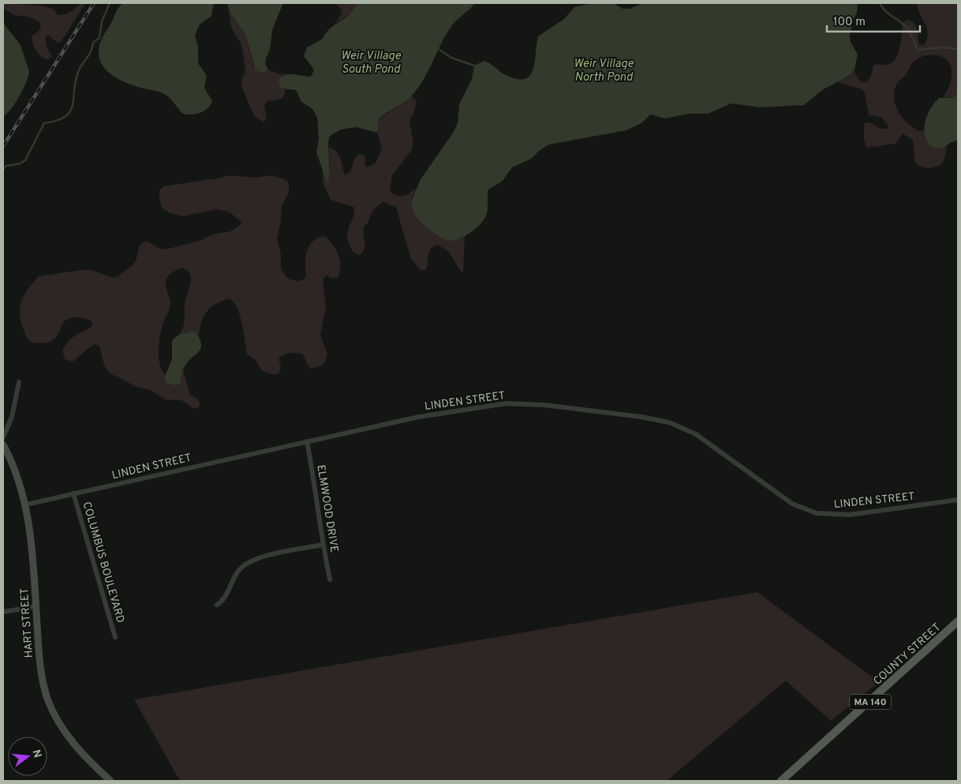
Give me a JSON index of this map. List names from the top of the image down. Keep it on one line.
{"streets":{"main road":["HART STREET","COUNTY STREET","MA 140"],"street":["LINDEN STREET","ELMWOOD DRIVE","COLUMBUS BOULEVARD"]},"crossings":[["LINDEN STREET","ELMWOOD DRIVE"],["LINDEN STREET","COLUMBUS BOULEVARD"],["LINDEN STREET","HART STREET"]],"water":["Weir Village South Pond","Weir Village North Pond"],"scale_bar":"100 m","north":"right"}
